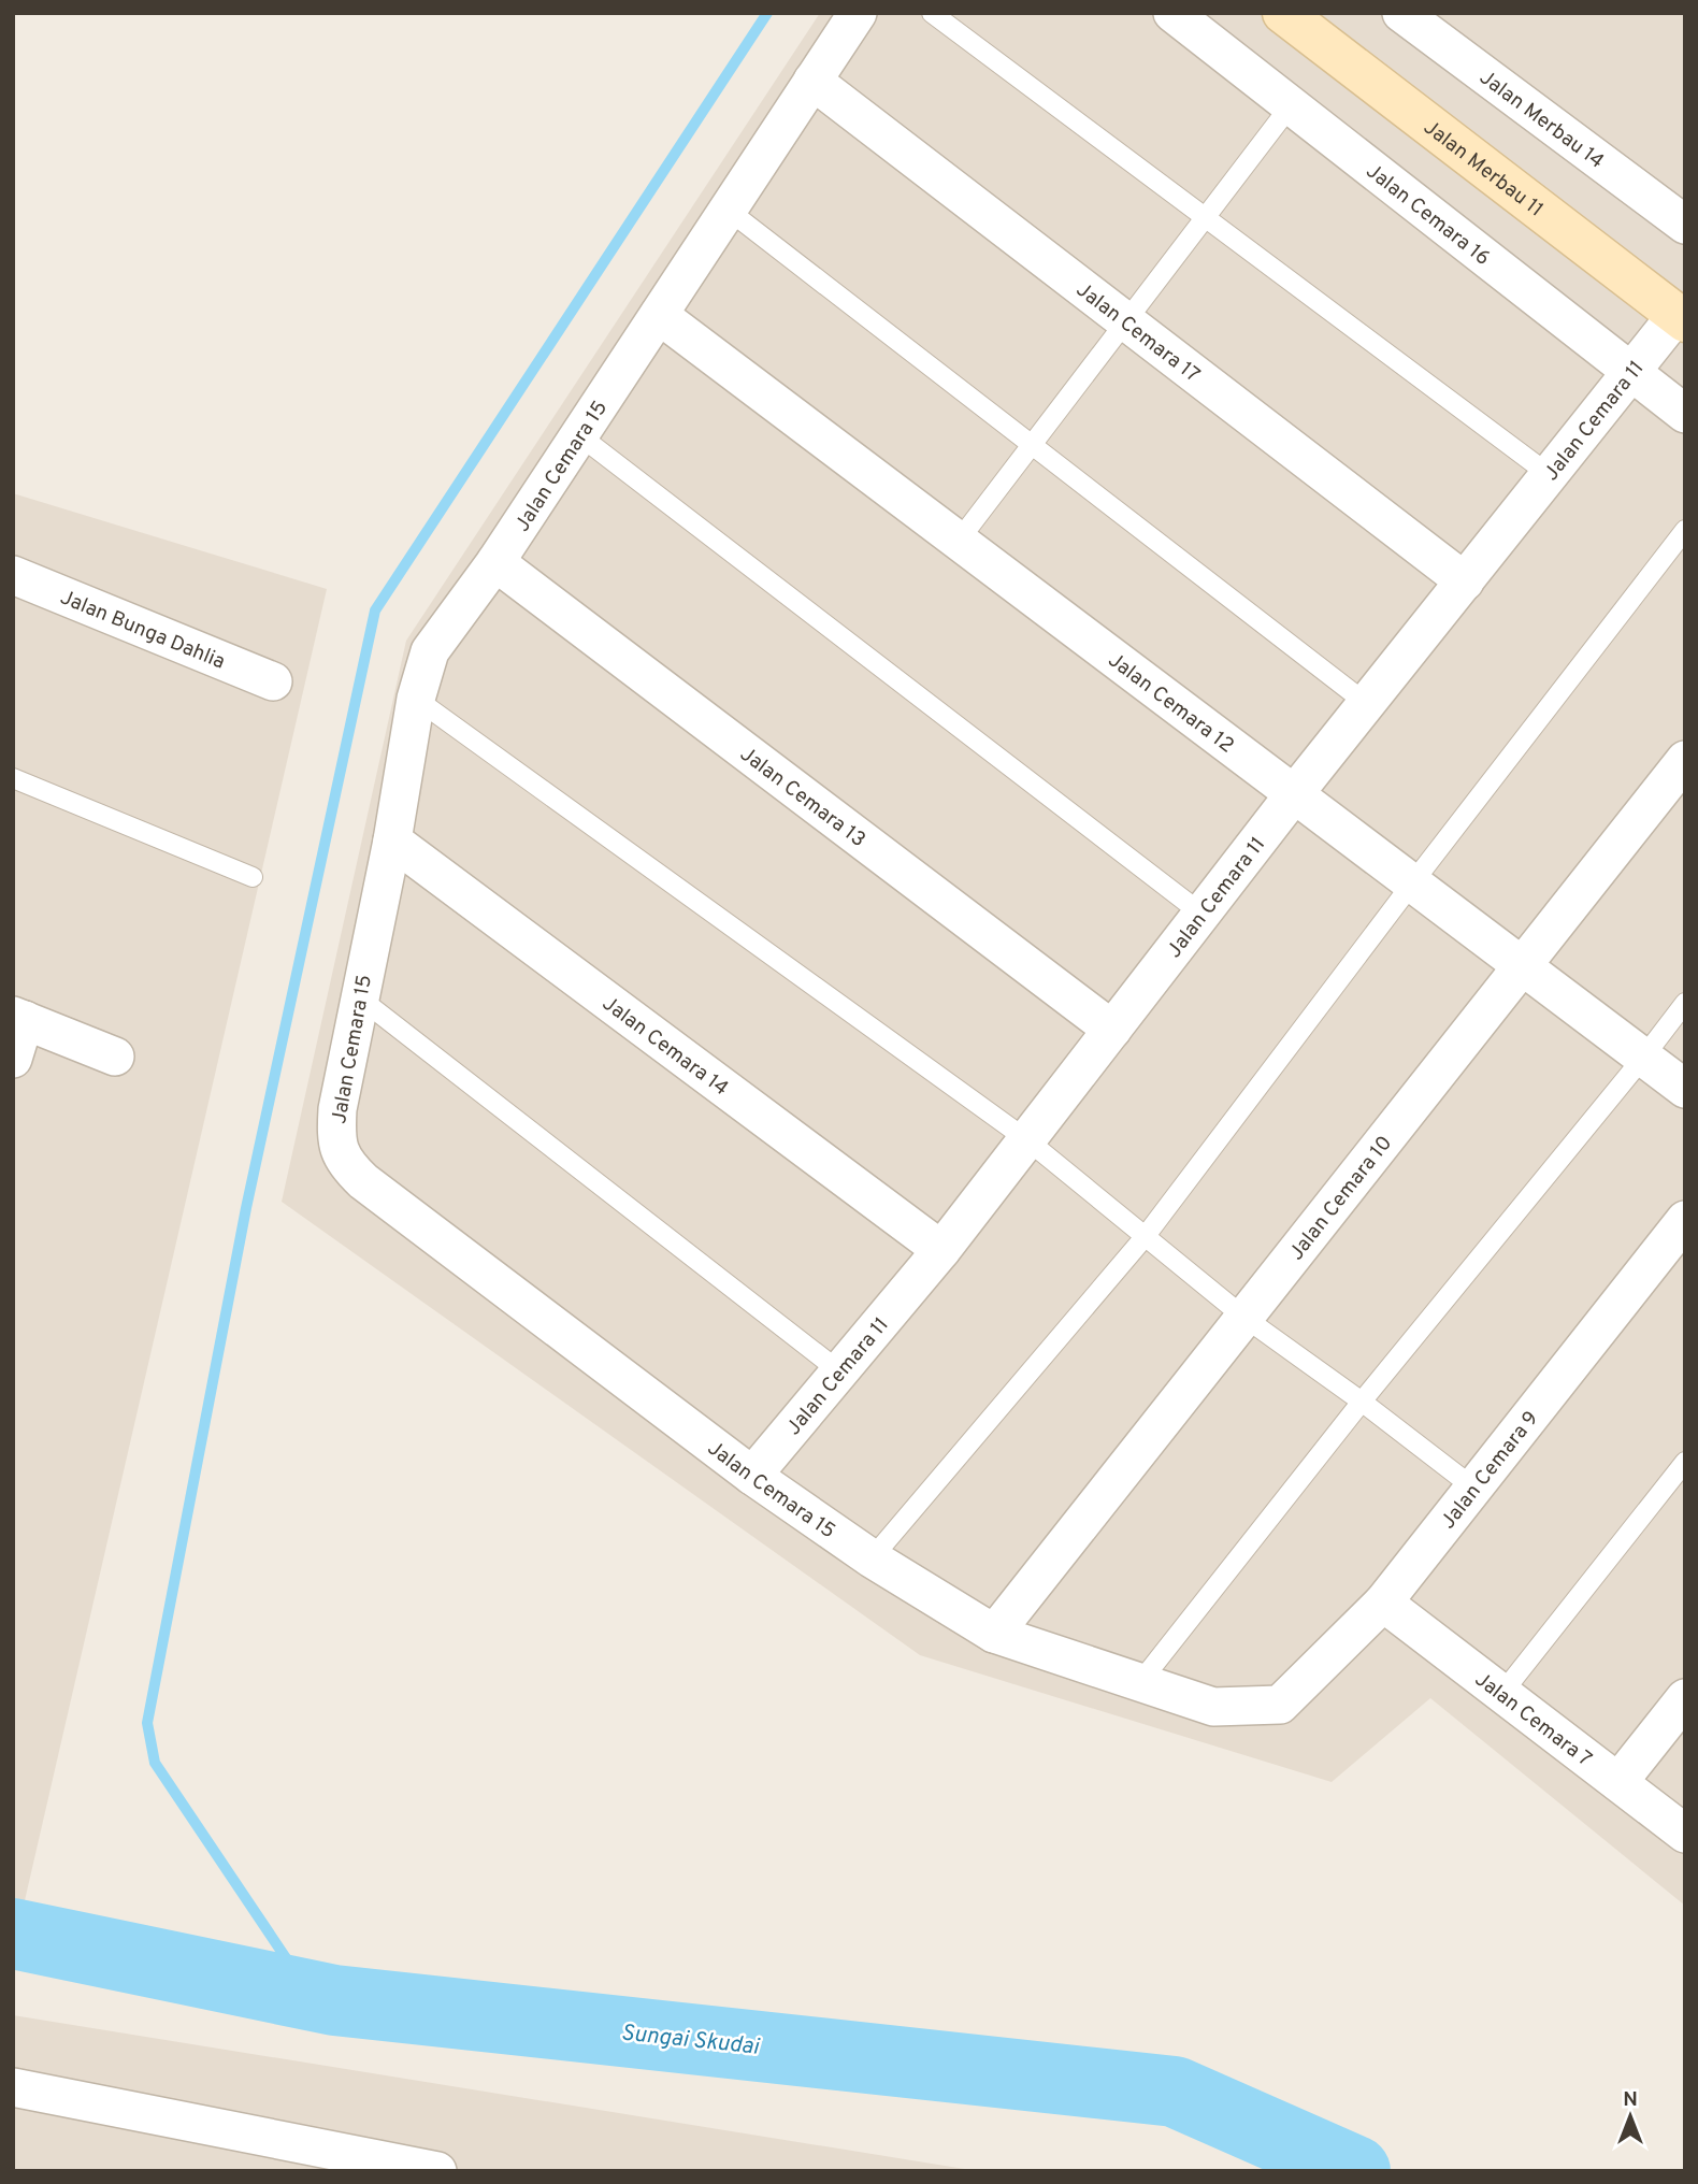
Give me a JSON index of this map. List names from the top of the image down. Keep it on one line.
{"streets":{"street":["Jalan Merbau 14","Jalan Merbau 11","Jalan Cemara 16","Jalan Cemara 17","Jalan Cemara 11","Jalan Cemara 15","Jalan Bunga Dahlia","Jalan Cemara 12","Jalan Cemara 13","Jalan Cemara 14","Jalan Cemara 10","Jalan Cemara 9","Jalan Cemara 7"]},"crossings":[["Jalan Merbau 11","Jalan Cemara 11"],["Jalan Cemara 16","Jalan Cemara 11"],["Jalan Cemara 17","Jalan Cemara 11"],["Jalan Cemara 17","Jalan Cemara 15"],["Jalan Cemara 11","Jalan Cemara 15"],["Jalan Cemara 11","Jalan Cemara 12"],["Jalan Cemara 11","Jalan Cemara 13"],["Jalan Cemara 11","Jalan Cemara 14"],["Jalan Cemara 15","Jalan Cemara 12"],["Jalan Cemara 15","Jalan Cemara 13"],["Jalan Cemara 15","Jalan Cemara 14"],["Jalan Cemara 15","Jalan Cemara 10"],["Jalan Cemara 15","Jalan Cemara 9"],["Jalan Cemara 12","Jalan Cemara 10"],["Jalan Cemara 9","Jalan Cemara 7"]],"water":["Sungai Skudai"],"north":"top"}
